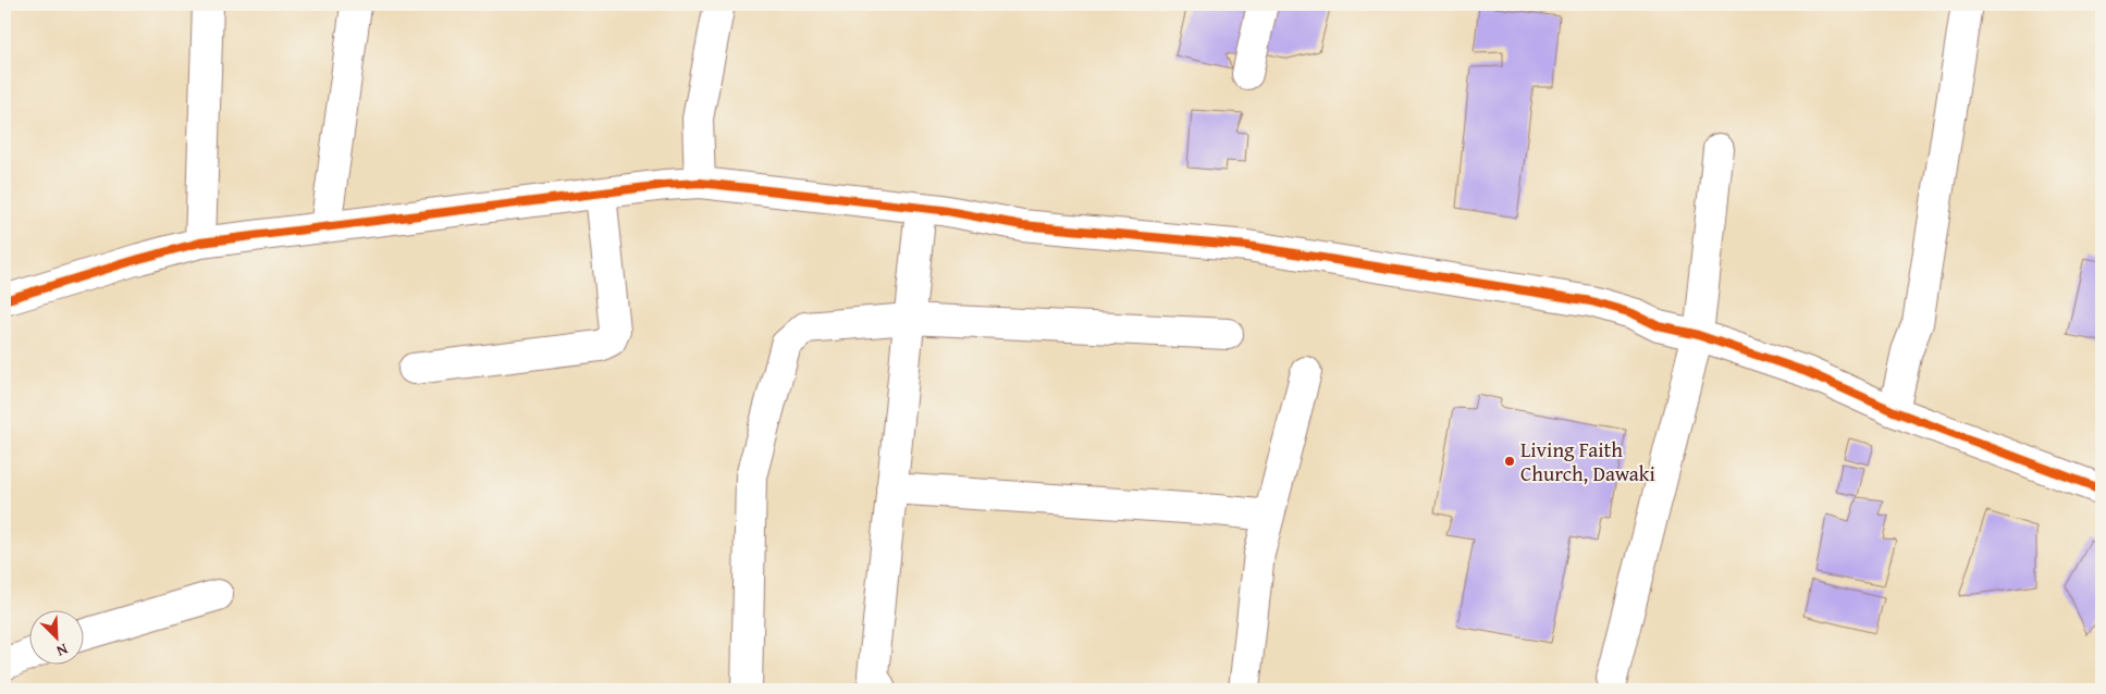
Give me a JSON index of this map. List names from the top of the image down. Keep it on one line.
{"places":["Living Faith Church, Dawaki"],"north":"bottom right"}
